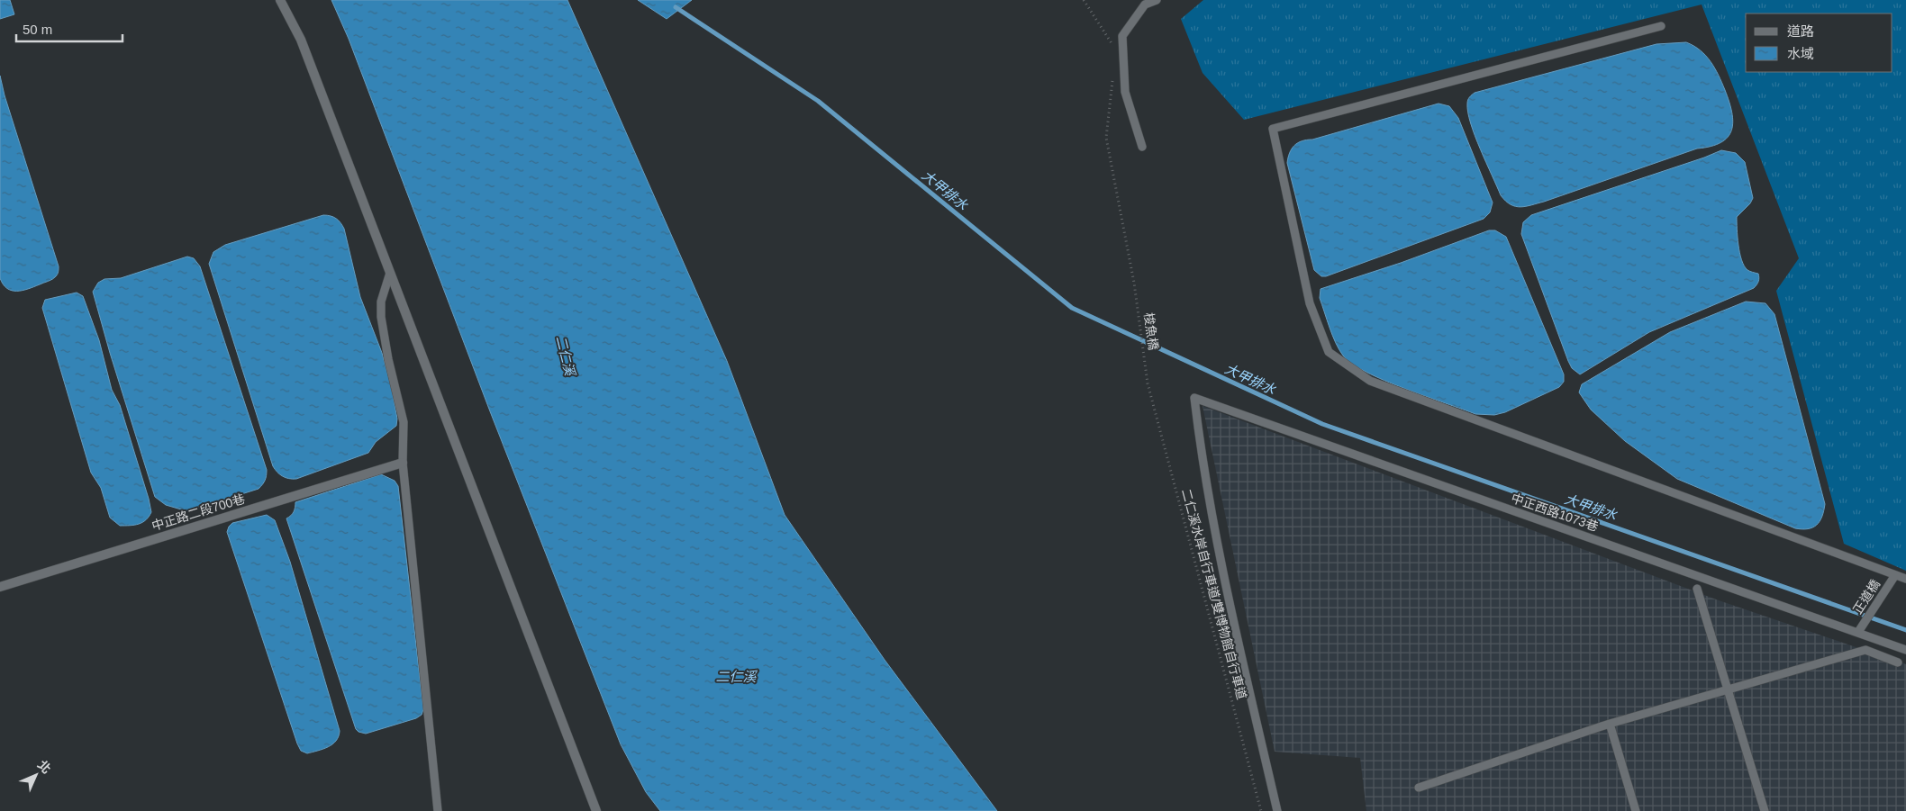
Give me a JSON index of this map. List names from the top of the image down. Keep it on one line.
{"streets":{"street":["中正路二段700巷"],"lane":["中正西路1073巷","正道橋"],"path":["梭魚橋","二仁溪水岸自行車道/雙博物館自行車道"]},"crossings":[["梭魚橋","二仁溪水岸自行車道/雙博物館自行車道"],["中正西路1073巷","正道橋"]],"water":["大甲排水","二仁溪"],"legend":["道路","水域"],"scale_bar":"50 m","north":"top right"}
